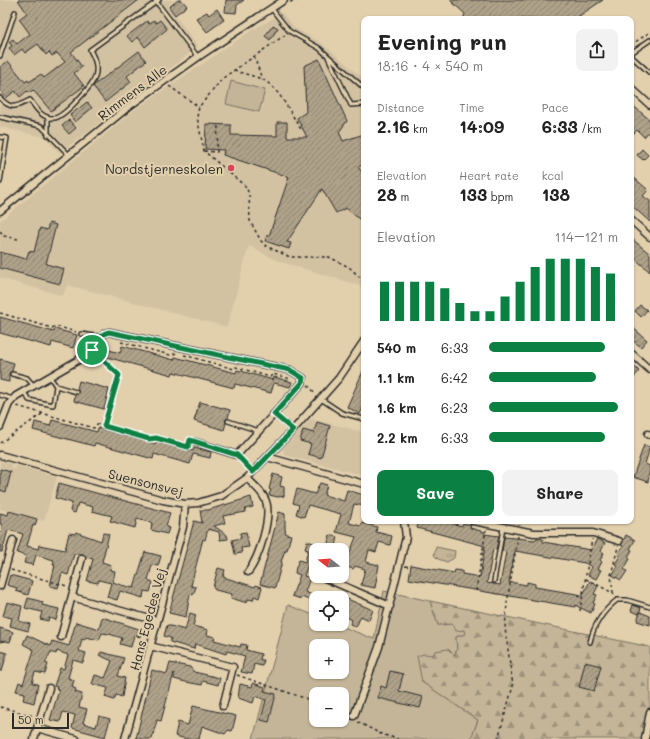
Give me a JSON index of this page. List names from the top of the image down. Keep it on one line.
{"streets":{"street":["Rimmens Alle","Suensonsvej","Hans Egedes Vej"]},"crossings":[["Suensonsvej","Hans Egedes Vej"]],"places":["Nordstjerneskolen"],"scale_bar":"50 m","north":"left","page":{"heading":["Evening run","18:16 · 4 × 540 m"],"stats":[["Distance","2.16 km"],["Time","14:09"],["Pace","6:33 /km"],["Elevation","28 m"],["Heart rate","133 bpm"],["kcal","138"]],"chart":["Elevation","114–121 m"],"list":[{"name":"540 m","note":"6:33"},{"name":"1.1 km","note":"6:42"},{"name":"1.6 km","note":"6:23"},{"name":"2.2 km","note":"6:33"}],"buttons":["Save","Share"],"map_buttons":["+","−"],"scale":"50 m"}}
